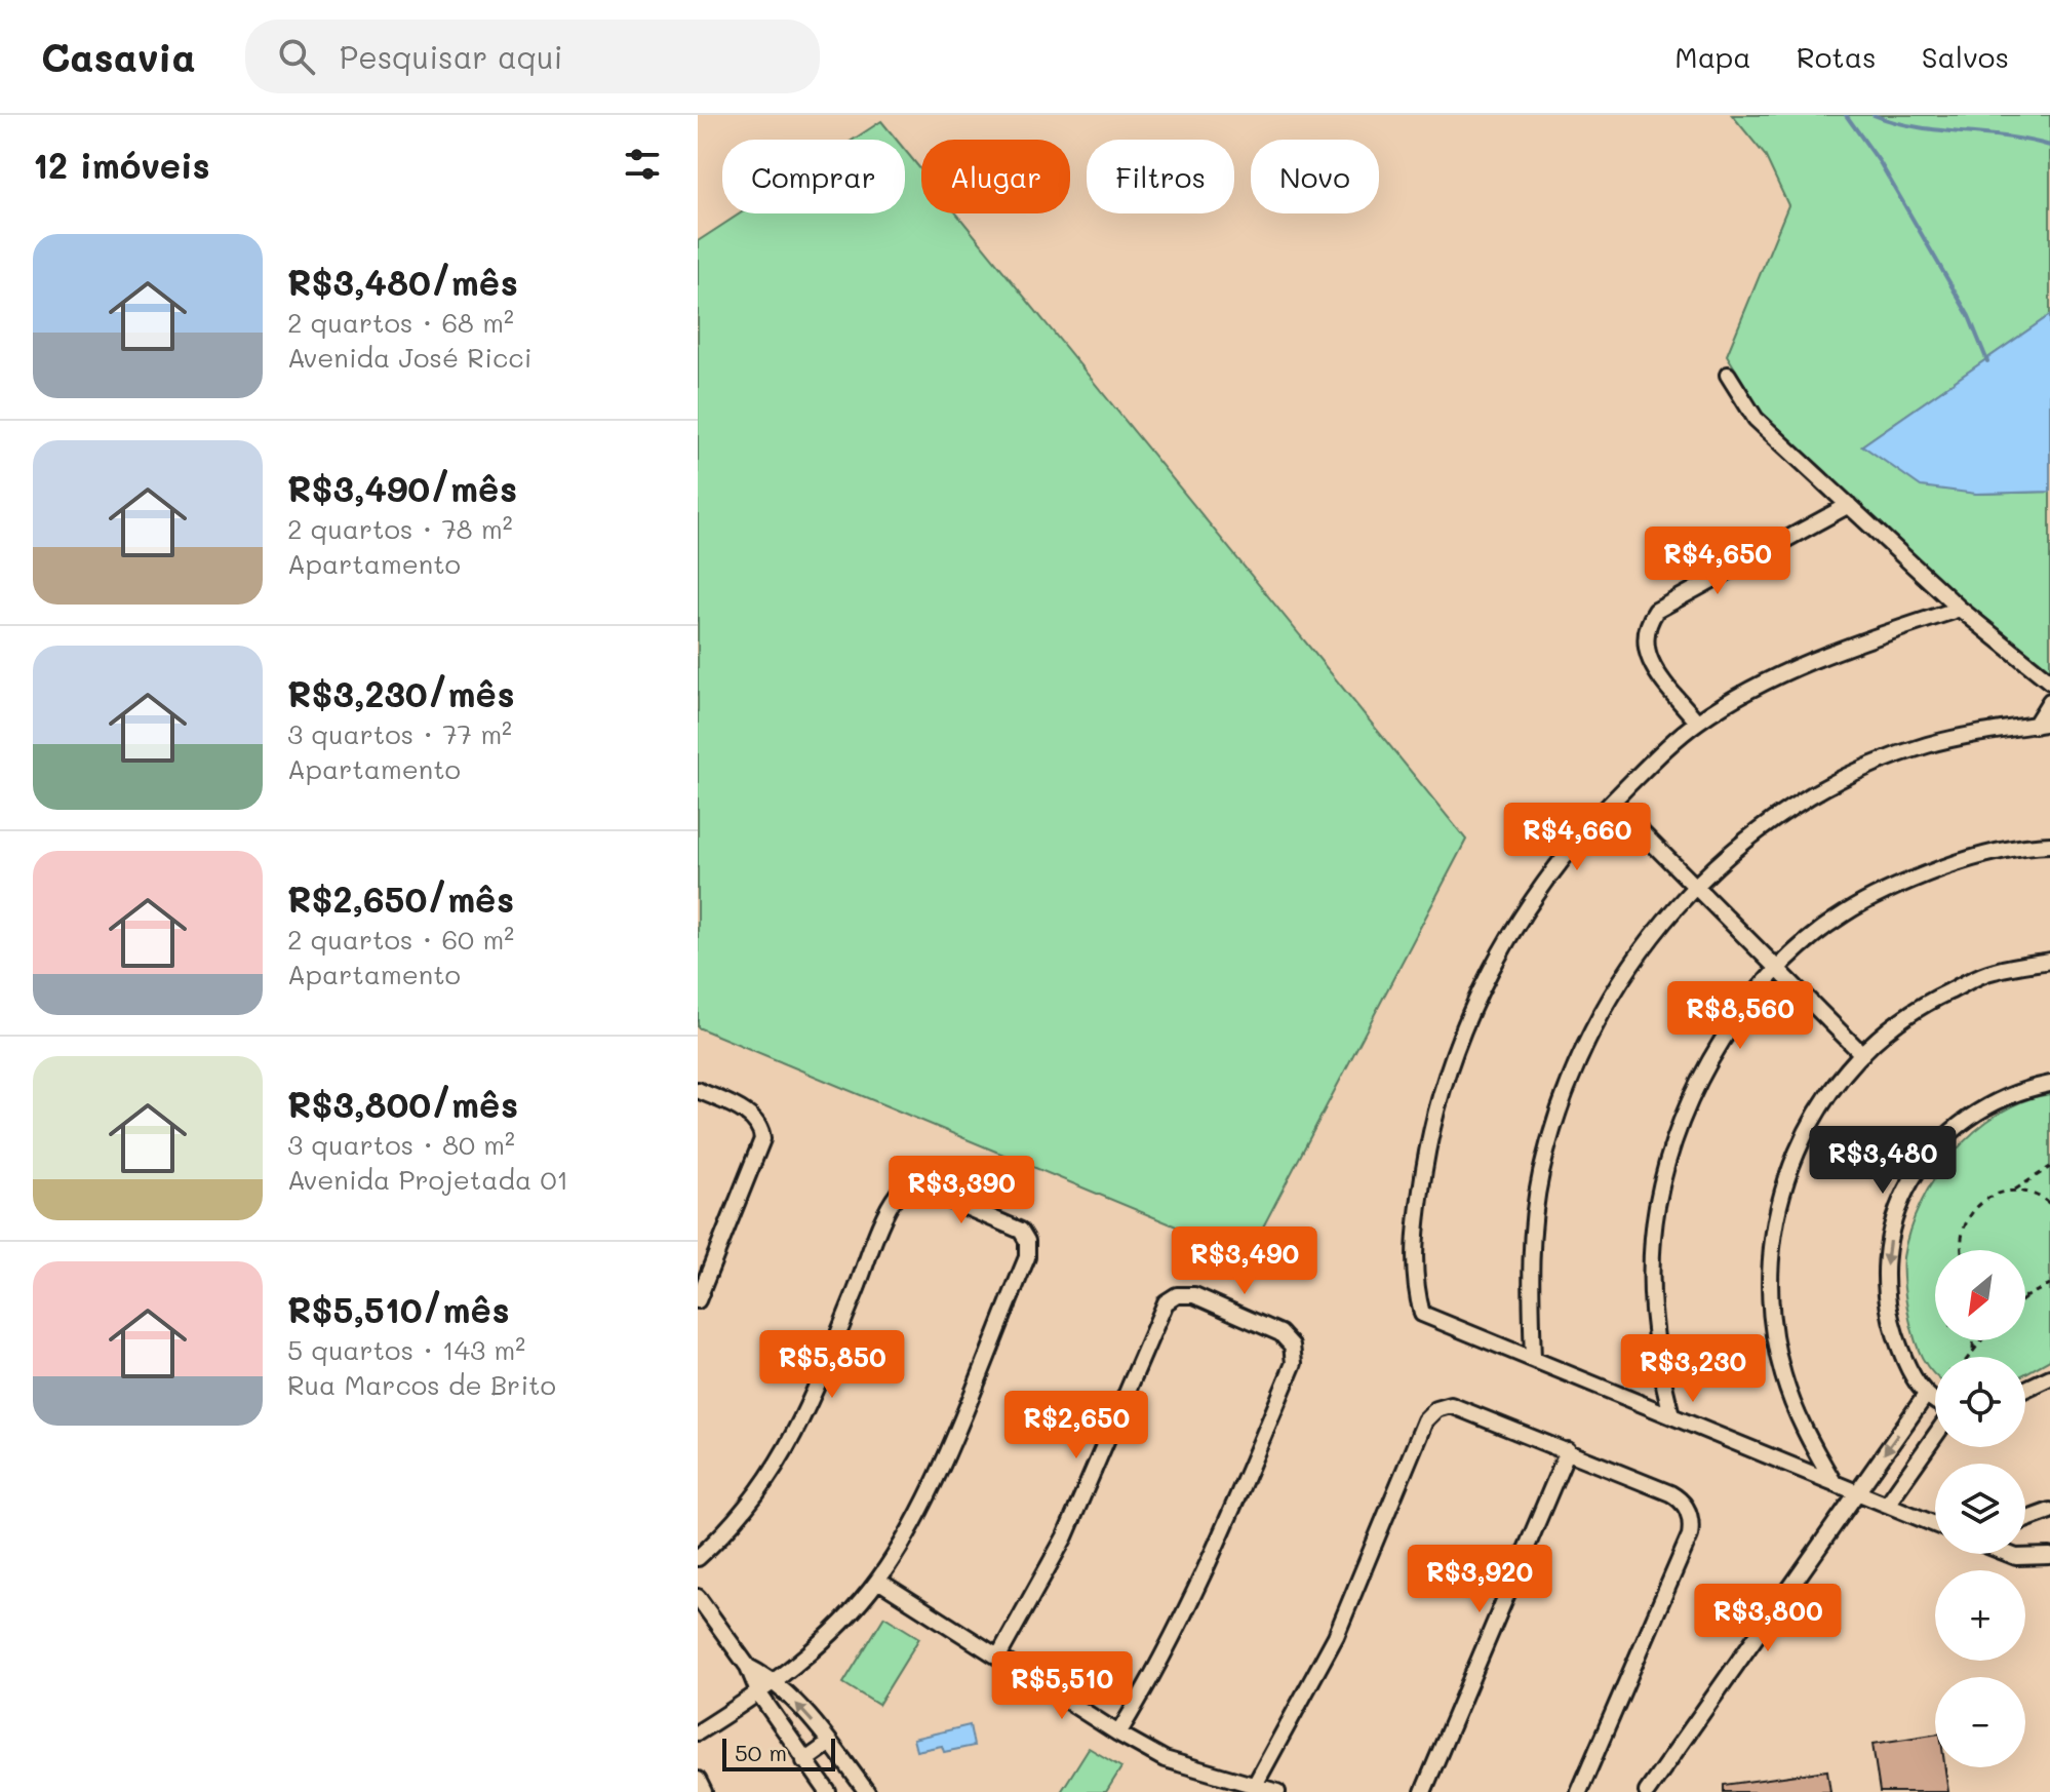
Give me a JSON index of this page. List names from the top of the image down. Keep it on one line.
{"scale_bar":"50 m","north":"bottom left","page":{"header":"Casavia","search":"Pesquisar aqui","nav":["Mapa","Rotas","Salvos"],"heading":"12 imóveis","chip":["Comprar","Alugar","Filtros","Novo"],"list":[{"name":"R$3,480/mês","note":"2 quartos · 68 m² · Avenida José Ricci"},{"name":"R$3,490/mês","note":"2 quartos · 78 m² · Apartamento"},{"name":"R$3,230/mês","note":"3 quartos · 77 m² · Apartamento"},{"name":"R$2,650/mês","note":"2 quartos · 60 m² · Apartamento"},{"name":"R$3,800/mês","note":"3 quartos · 80 m² · Avenida Projetada 01"},{"name":"R$5,510/mês","note":"5 quartos · 143 m² · Rua Marcos de Brito"}],"price":["R$4,650","R$4,660","R$8,560","R$3,480","R$3,390","R$3,490","R$5,850","R$3,230","R$2,650","R$3,920","R$3,800","R$5,510"],"map_buttons":["+","−"],"scale":"50 m"}}
